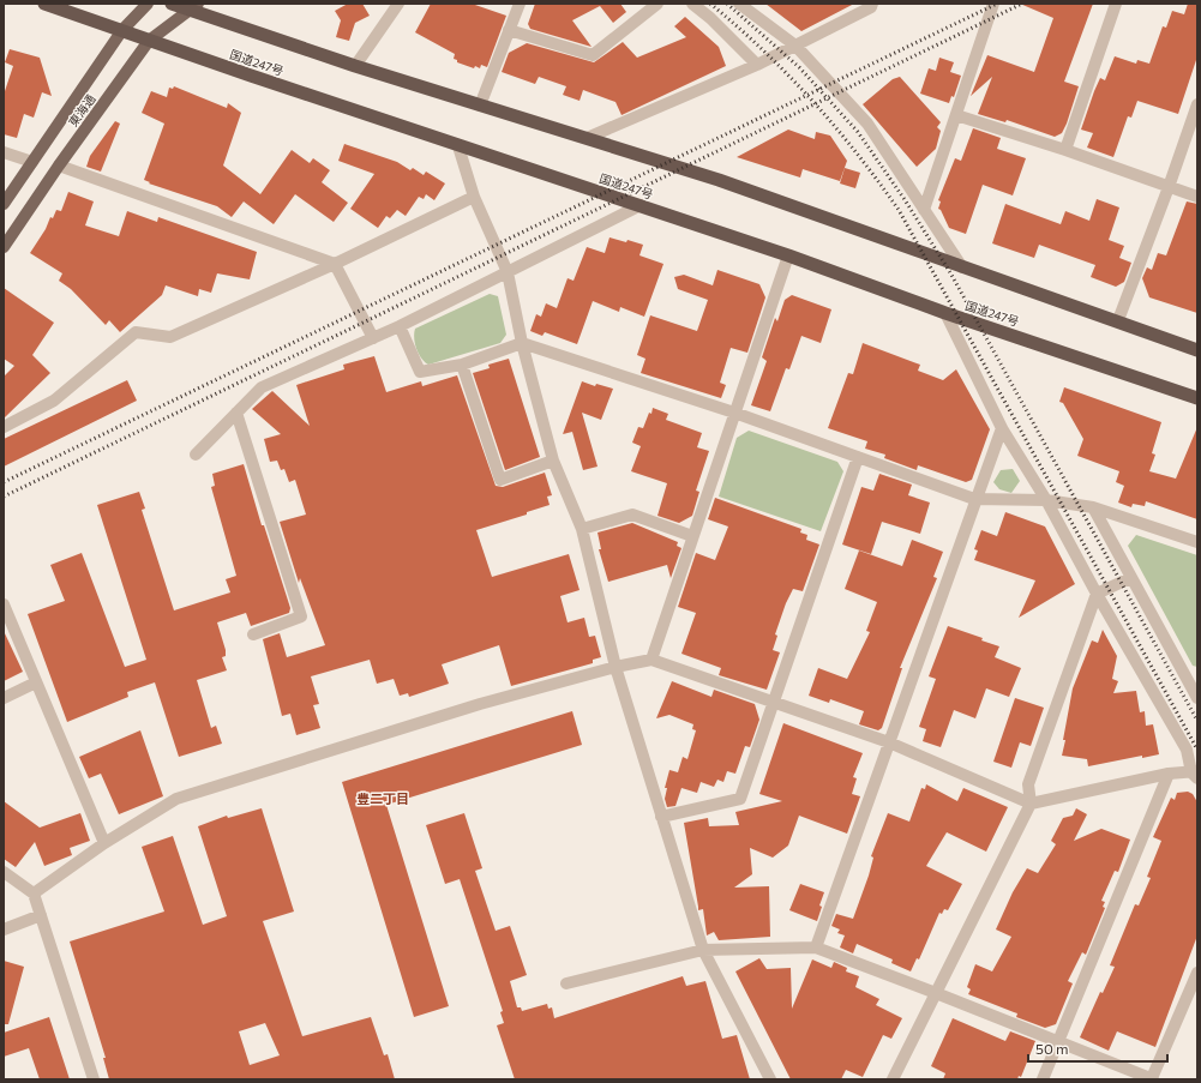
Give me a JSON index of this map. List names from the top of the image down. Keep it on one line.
{"streets":{"highway":["国道247号"],"main road":["東海通"]},"crossings":[["国道247号","東海通"]],"districts":["豊二丁目"],"scale_bar":"50 m"}
